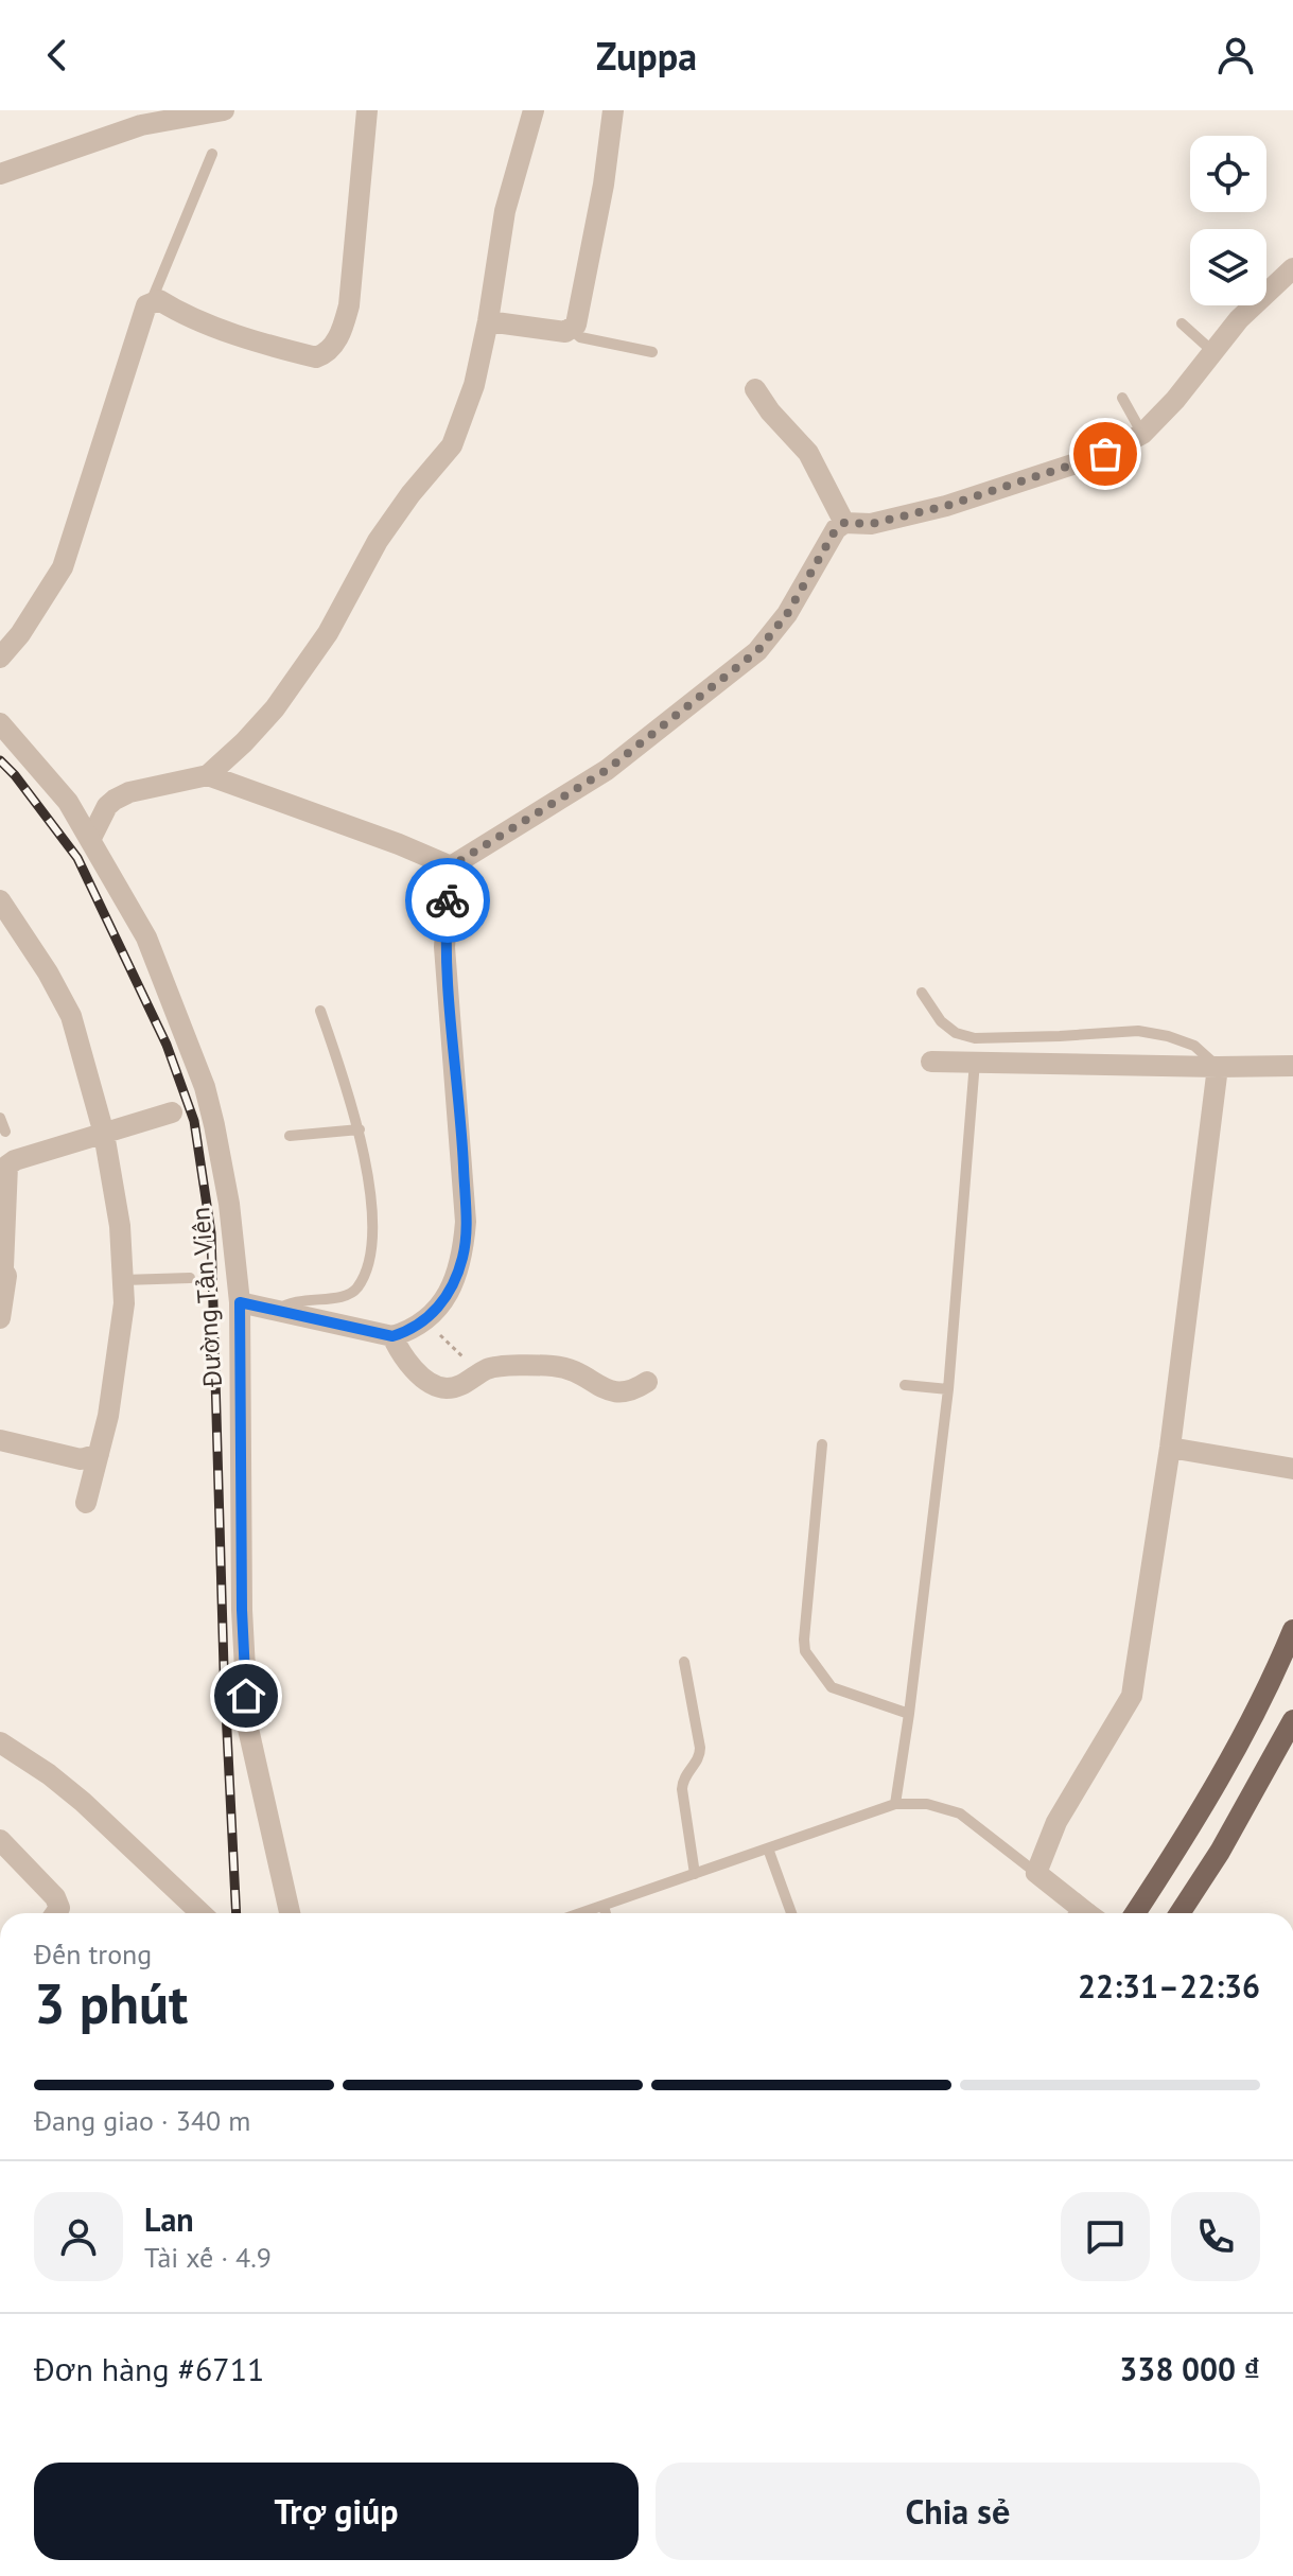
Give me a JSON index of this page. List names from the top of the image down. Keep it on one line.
{"streets":{"street":["Đường Tản Viên"]},"page":{"header":"Zuppa","heading":["3 phút","Đến trong","22:31–22:36"],"panel":["Lan","Tài xế · 4.9","Đơn hàng #6711","338 000 ₫"],"bar":"Đang giao · 340 m","buttons":["Trợ giúp","Chia sẻ"]}}
